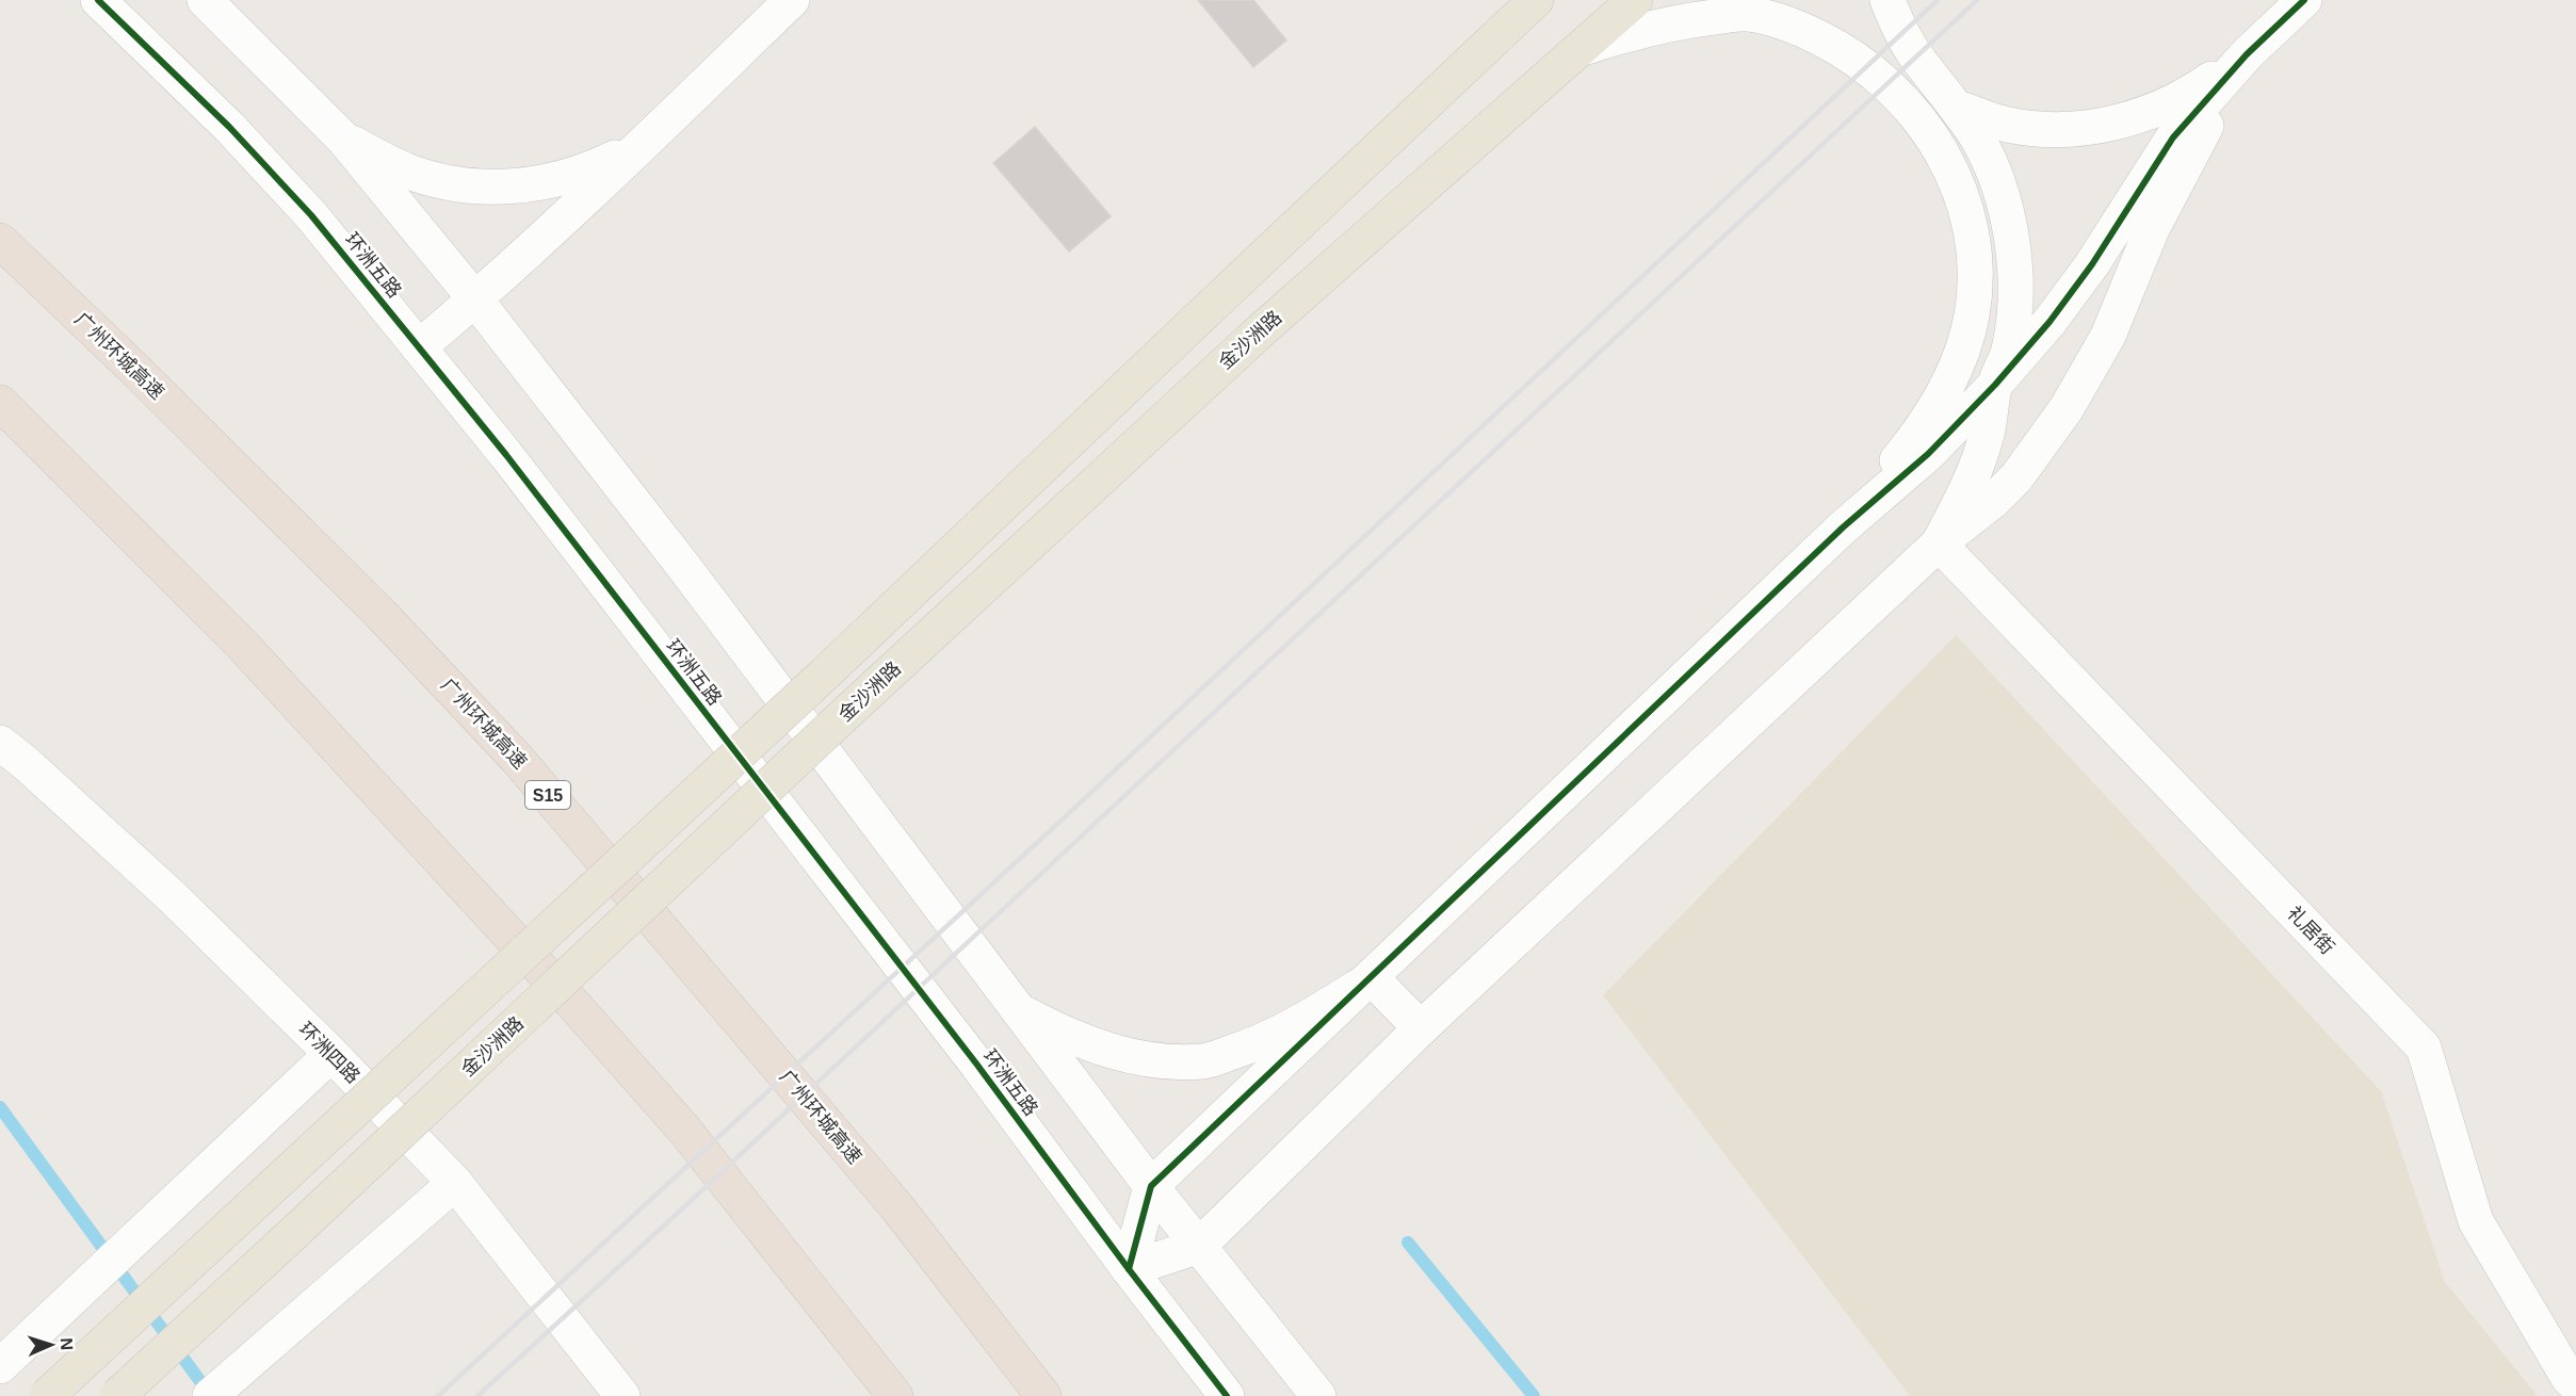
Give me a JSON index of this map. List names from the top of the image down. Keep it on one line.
{"streets":{"highway":["广州环城高速","S15"],"main road":["金沙洲路"],"street":["环洲五路","礼居街","环洲四路"]},"north":"right"}
